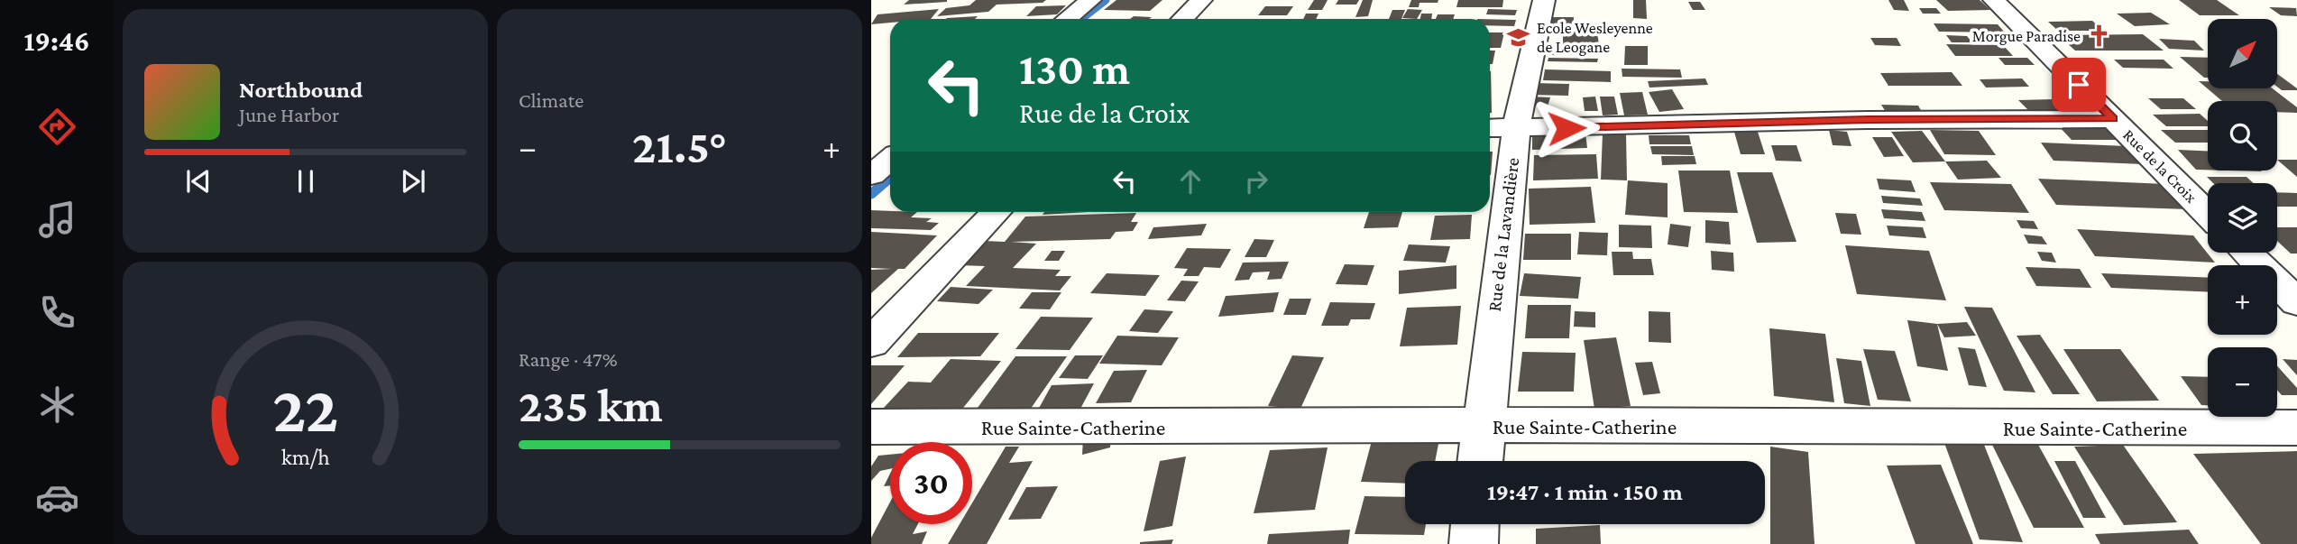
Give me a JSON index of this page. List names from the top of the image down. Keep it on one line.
{"streets":{"street":["Rue de la Croix","Rue de la Lavandière","Rue Sainte-Catherine"]},"crossings":[["Rue de la Lavandière","Rue Sainte-Catherine"]],"places":{"church":["Morgue Paradise"],"school or university":["Ecole Wesleyenne de Leogane"]},"north":"top right","page":{"tabs":"19:46","tile":["Climate",["Range · 47%","235 km"]],"map_buttons":["+","−"],"turn":["130 m","Rue de la Croix"],"song":["Northbound","June Harbor"],"heat":["−","21.5°","+"],"limit":"30","trip":"19:47 · 1 min · 150 m","gauge":["22","km/h"]}}
